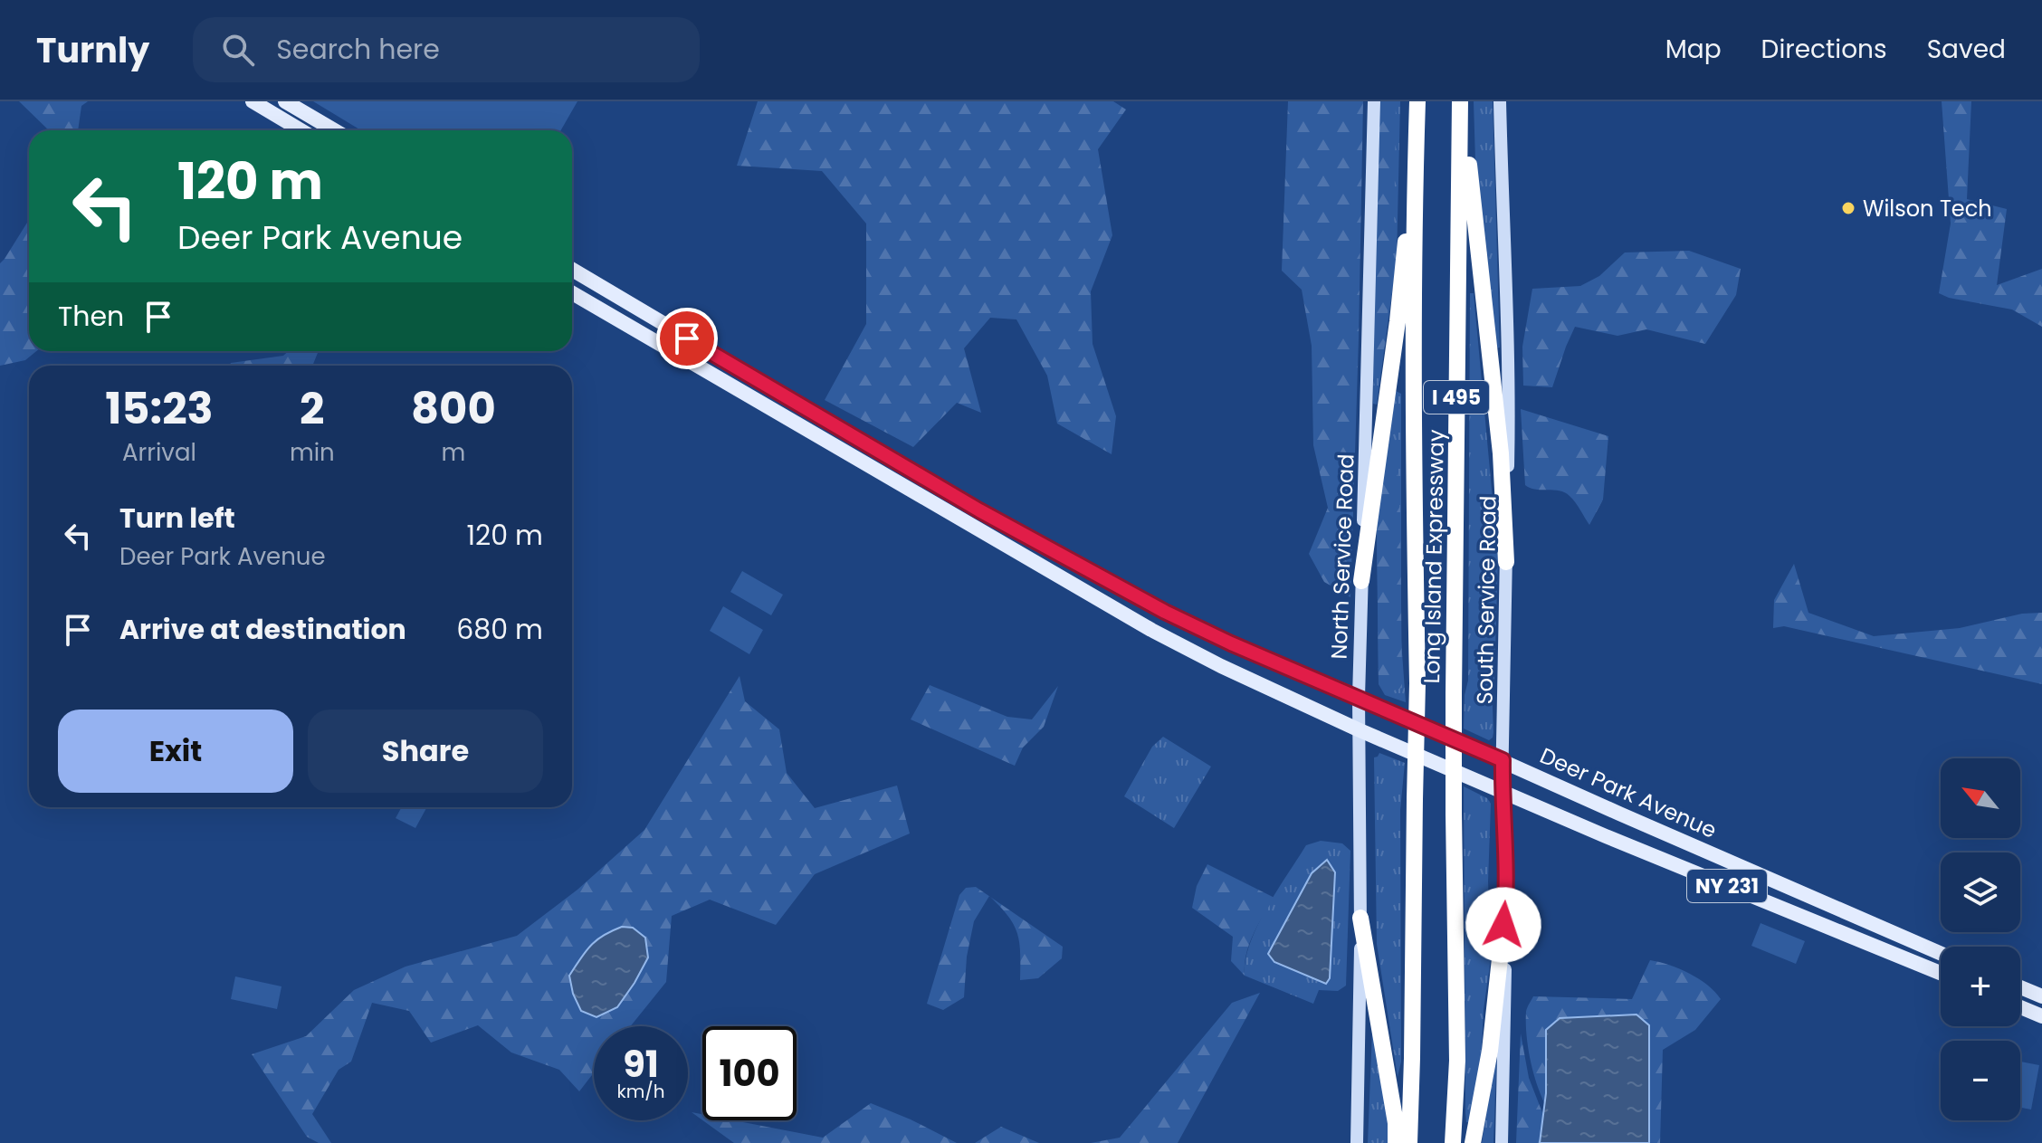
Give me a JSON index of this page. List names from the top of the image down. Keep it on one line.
{"streets":{"highway":["I 495","Long Island Expressway"],"main road":["North Service Road","South Service Road","Deer Park Avenue","NY 231"]},"crossings":[["North Service Road","Deer Park Avenue"],["North Service Road","NY 231"],["South Service Road","Deer Park Avenue"],["South Service Road","NY 231"]],"places":["Wilson Tech"],"north":"top left","page":{"header":"Turnly","search":"Search here","nav":["Map","Directions","Saved"],"turn":["120 m","Deer Park Avenue"],"then":"Then","eta":["15:23","Arrival","2","min","800","m"],"list":[{"name":"Turn left","note":"Deer Park Avenue","value":"120 m"},{"name":"Arrive at destination","value":"680 m"}],"buttons":["Exit","Share"],"map_buttons":["+","−"],"speed":"91 km/h","limit":"100"}}
